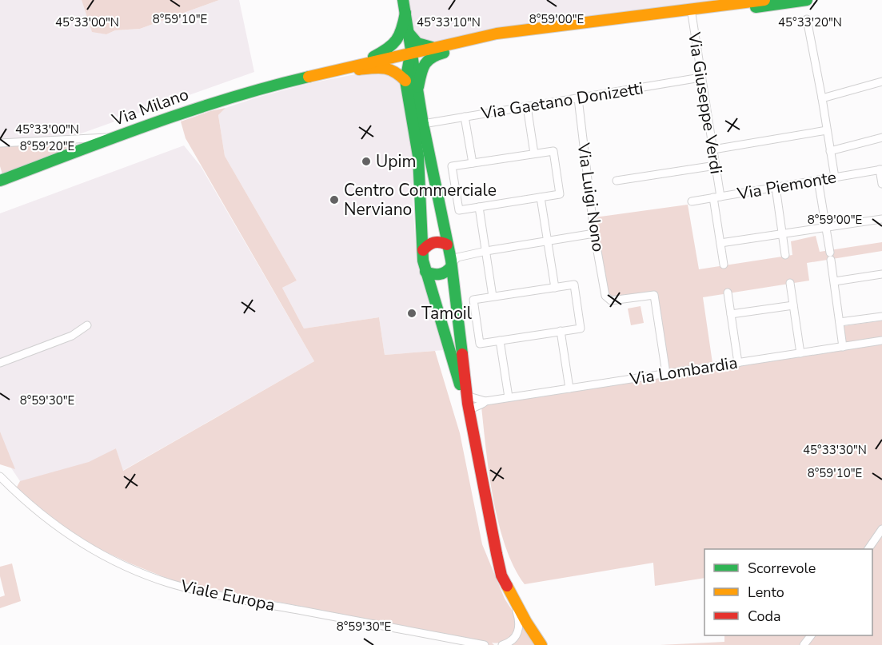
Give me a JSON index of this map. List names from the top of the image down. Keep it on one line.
{"streets":{"main road":["Via Milano"],"street":["Via Gaetano Donizetti","Via Giuseppe Verdi","Via Piemonte","Via Luigi Nono","Via Lombardia","Viale Europa"]},"crossings":[["Via Gaetano Donizetti","Via Giuseppe Verdi"],["Via Gaetano Donizetti","Via Luigi Nono"],["Via Giuseppe Verdi","Via Milano"],["Via Giuseppe Verdi","Via Piemonte"],["Via Luigi Nono","Via Lombardia"]],"places":["Upim","Centro Commerciale Nerviano","Tamoil"],"legend":["Scorrevole","Lento","Coda"],"coordinates":["8°59'10\"E","8°59'00\"E","45°33'00\"N","45°33'10\"N","45°33'20\"N","8°59'20\"E","8°59'30\"E","45°33'30\"N"]}
